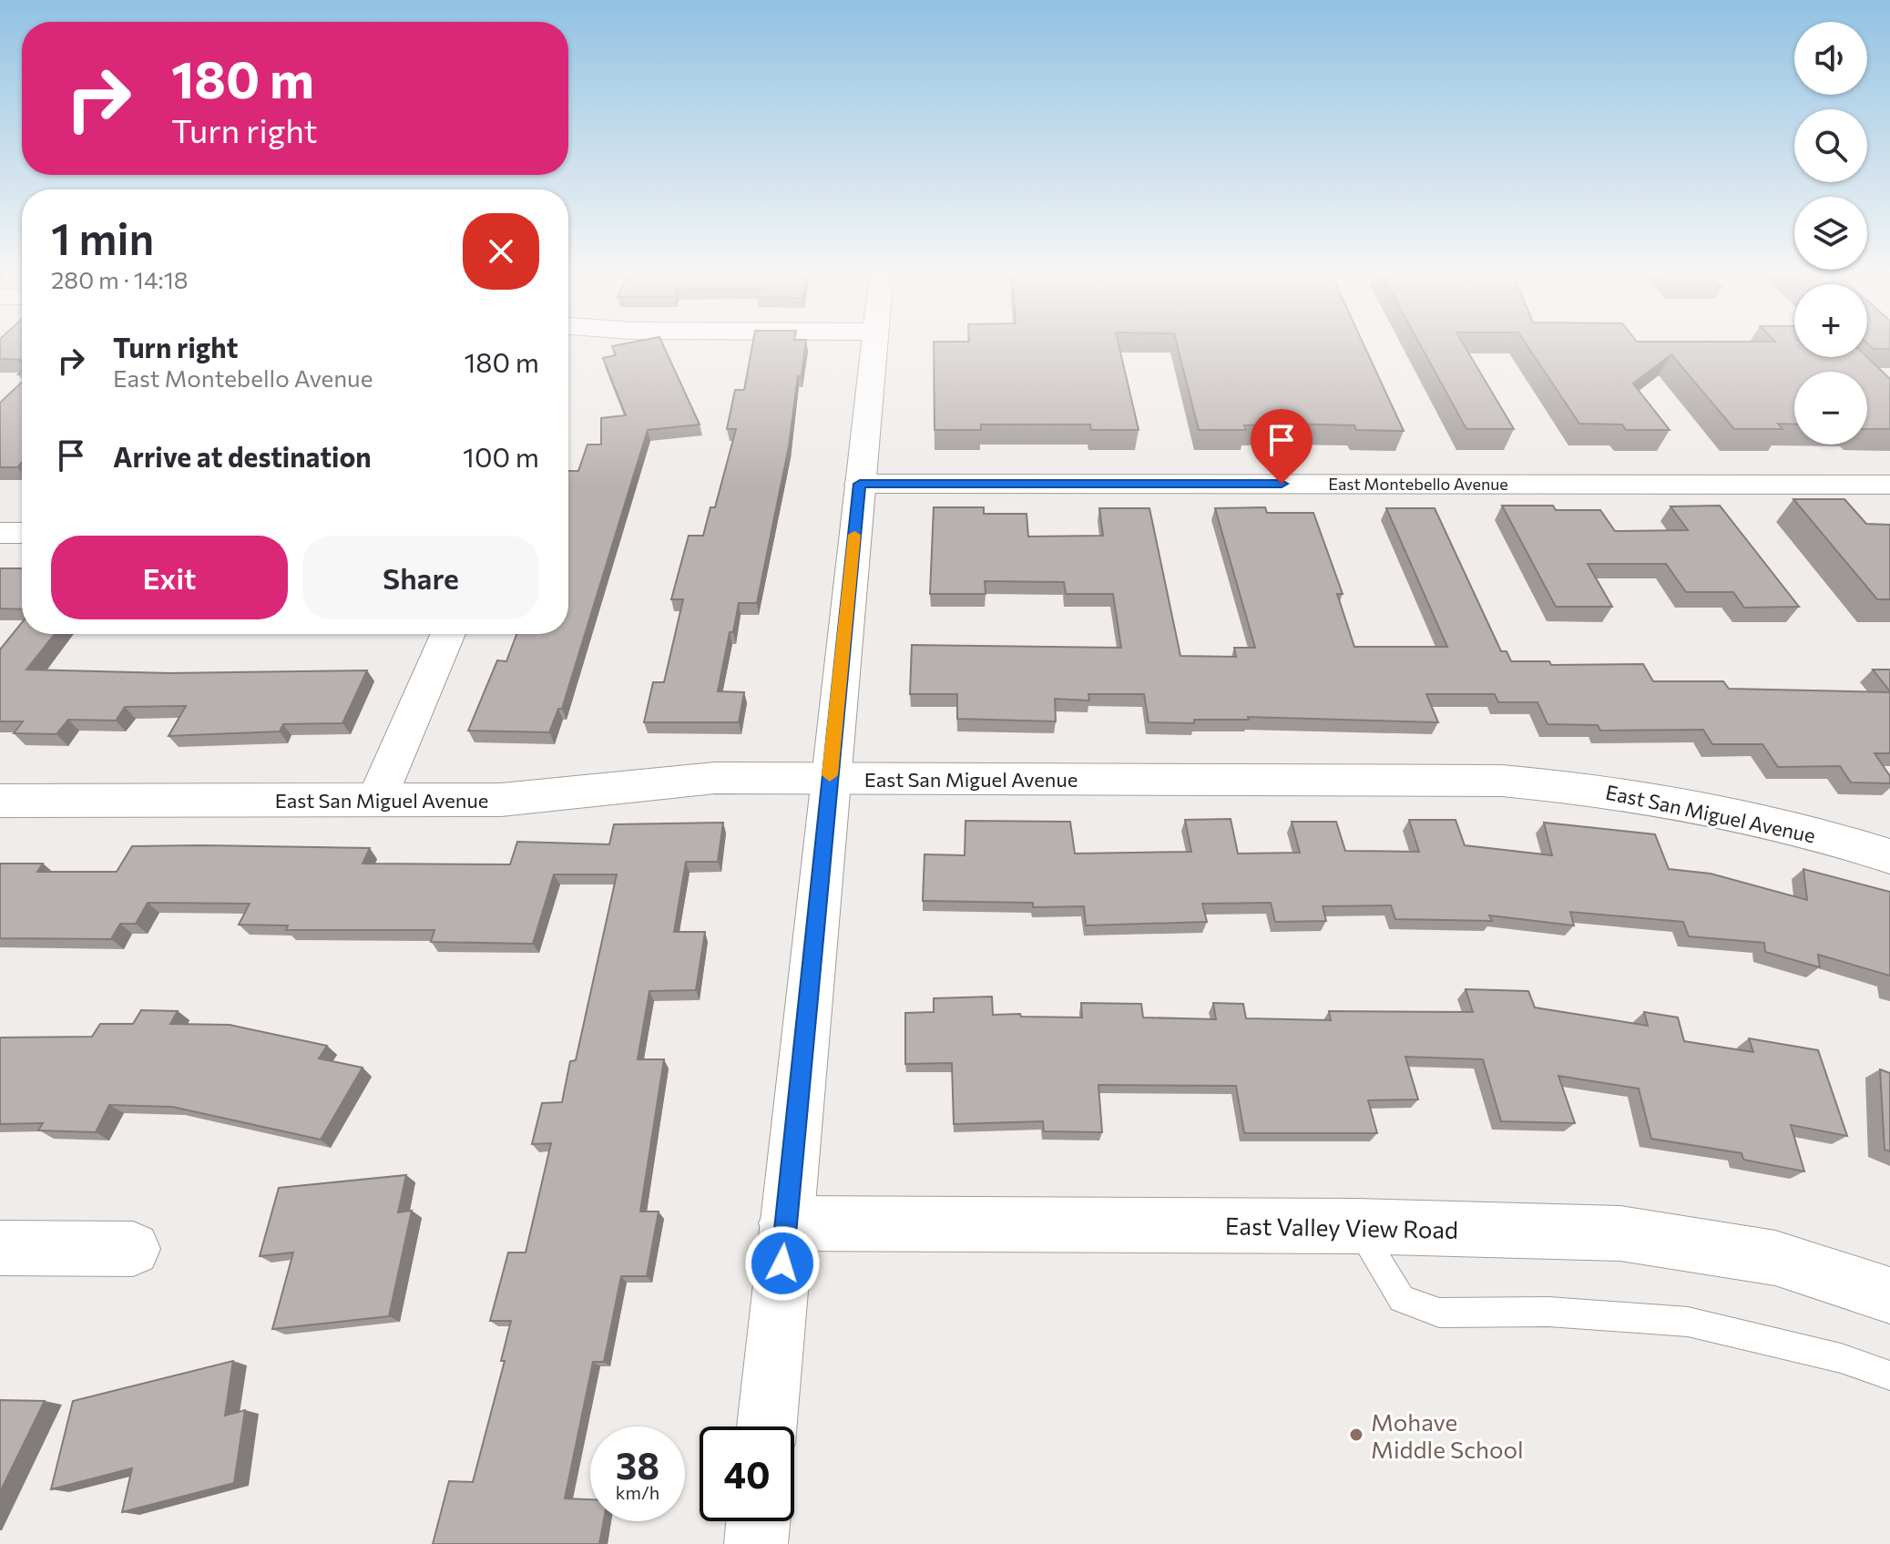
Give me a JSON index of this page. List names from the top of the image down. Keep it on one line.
{"streets":{"street":["East Montebello Avenue","East San Miguel Avenue","East Valley View Road"]},"places":["Mohave Middle School"],"page":{"map_buttons":["+","−"],"turn":["180 m","Turn right"],"heading":["1 min","280 m · 14:18"],"list":[{"name":"Turn right","note":"East Montebello Avenue","value":"180 m"},{"name":"Arrive at destination","value":"100 m"}],"buttons":["Exit","Share"],"speed":"38 km/h","limit":"40"}}
